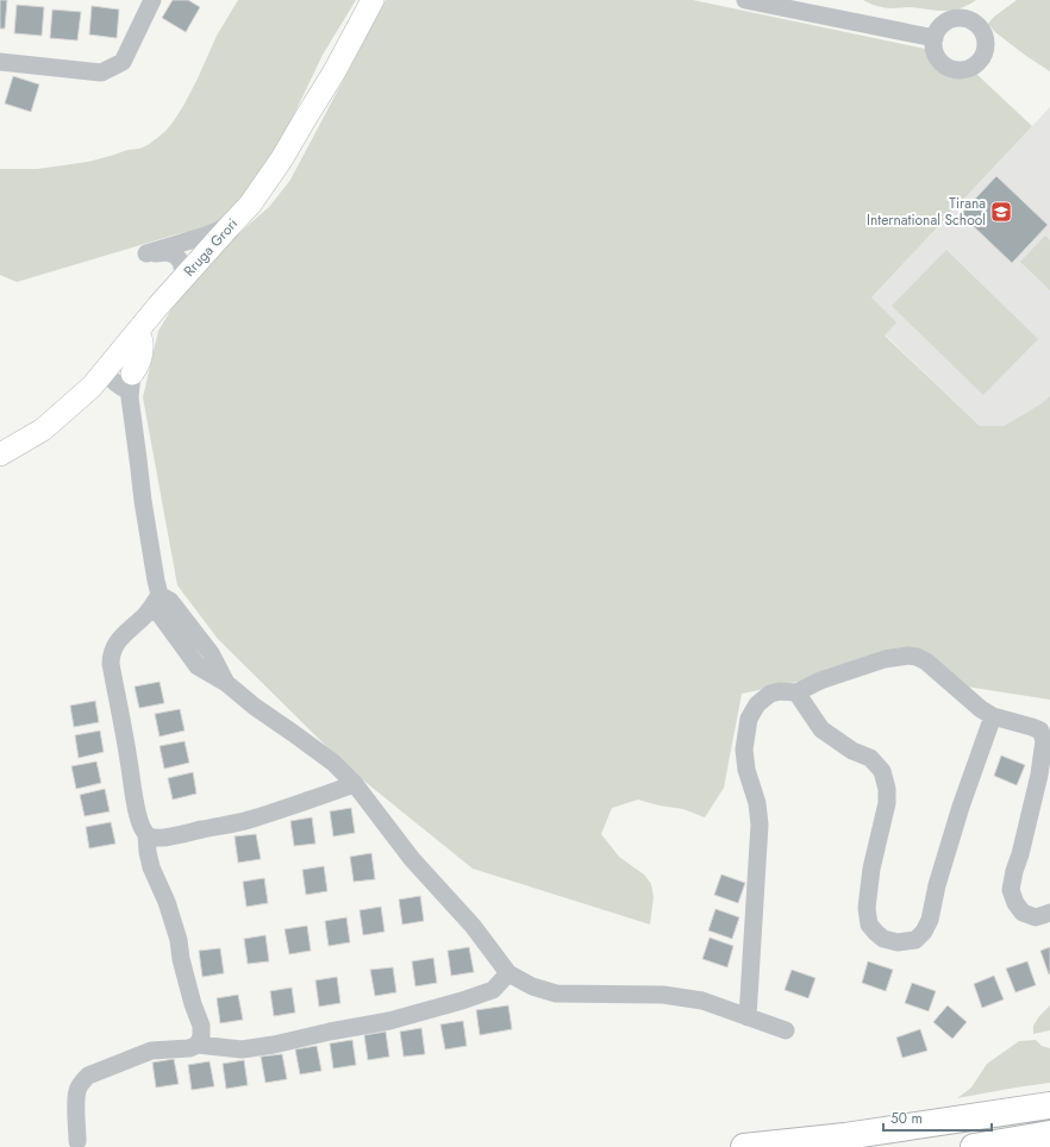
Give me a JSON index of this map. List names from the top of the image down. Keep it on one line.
{"streets":{"main road":["Rruga Grori"]},"places":{"school or university":["Tirana International School"]},"scale_bar":"50 m"}
